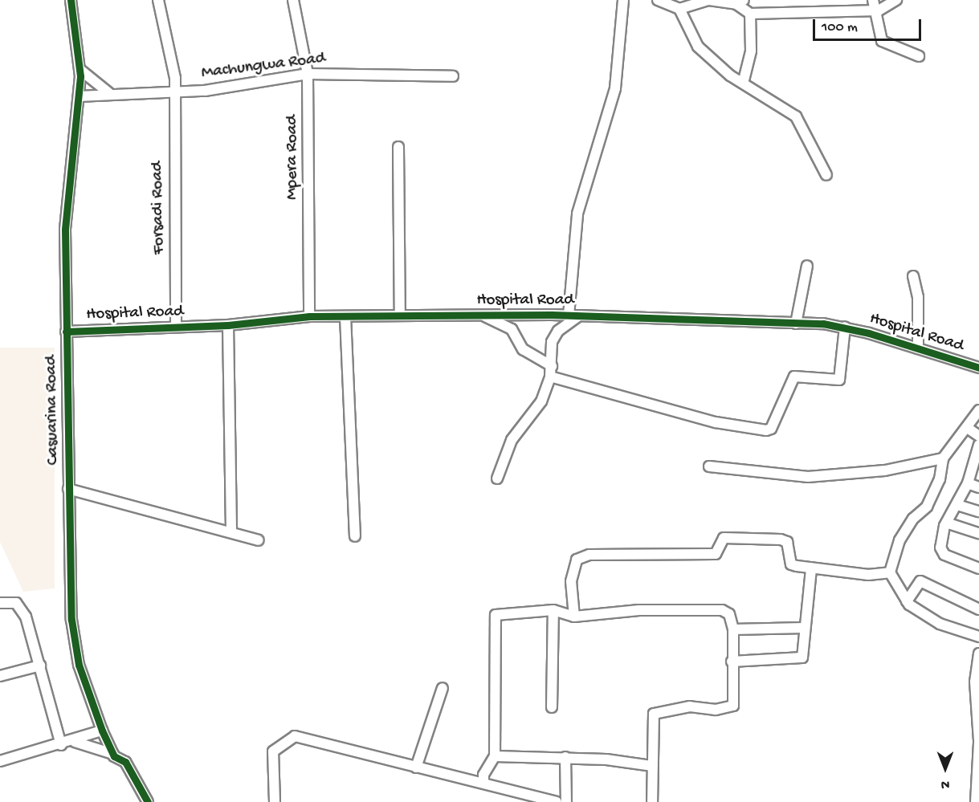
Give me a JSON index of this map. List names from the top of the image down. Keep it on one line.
{"streets":{"street":["Machungwa Road","Mpera Road","Forsadi Road","Hospital Road","Casuarina Road"]},"crossings":[["Machungwa Road","Mpera Road"],["Machungwa Road","Forsadi Road"],["Machungwa Road","Casuarina Road"],["Mpera Road","Hospital Road"],["Forsadi Road","Hospital Road"],["Hospital Road","Casuarina Road"]],"scale_bar":"100 m","north":"bottom"}
